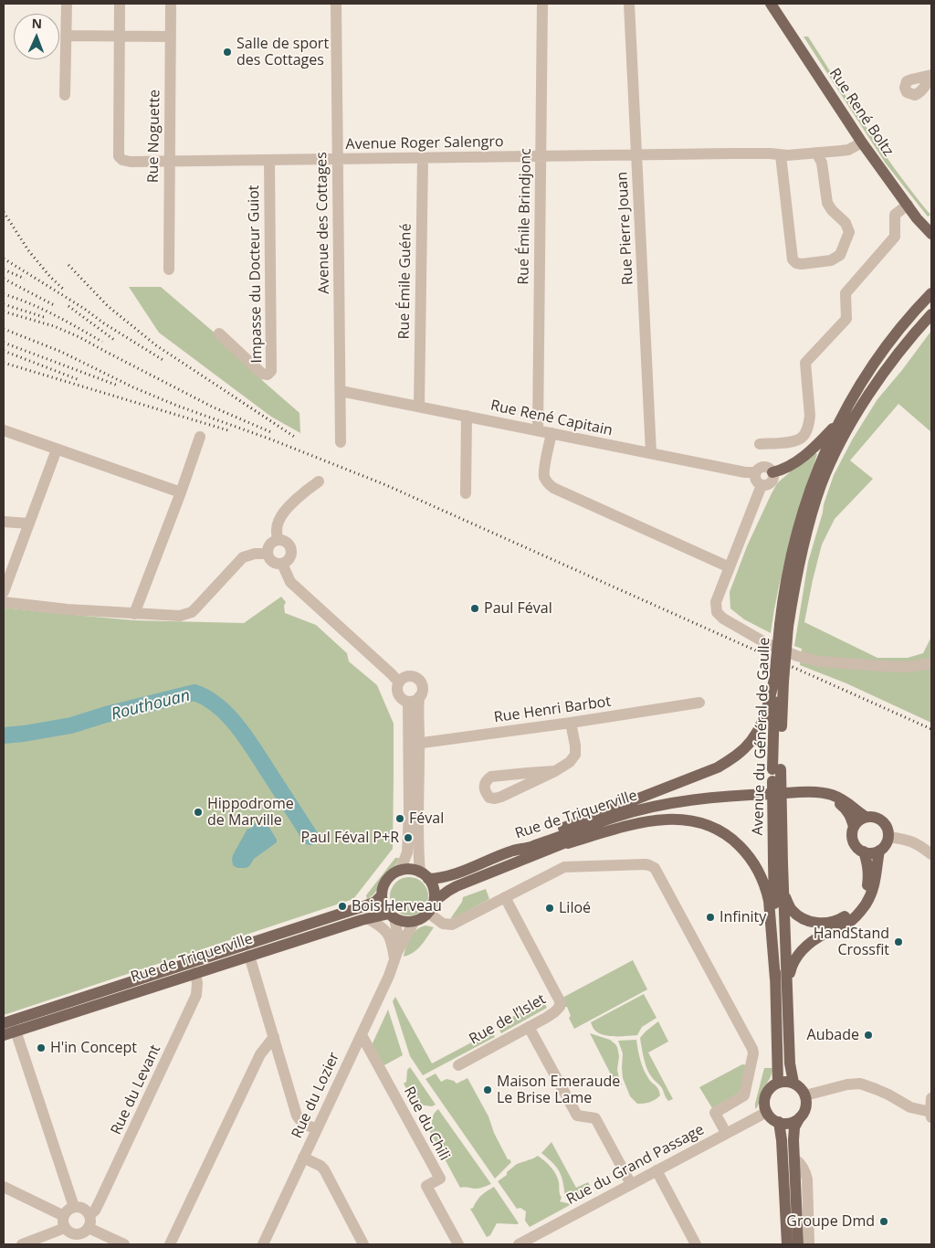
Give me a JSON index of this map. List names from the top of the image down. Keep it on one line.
{"streets":{"main road":["Rue René Boltz","Avenue du Général de Gaulle","Rue de Triquerville"],"street":["Rue Noguette","Avenue Roger Salengro","Rue Émile Brindjonc","Avenue des Cottages","Rue Pierre Jouan","Impasse du Docteur Guiot","Rue Émile Guéné","Rue René Capitain","Rue Henri Barbot","Rue de l’Islet","Rue du Levant","Rue du Lozier","Rue du Chili","Rue du Grand Passage"]},"crossings":[["Rue René Boltz","Avenue Roger Salengro"],["Rue Noguette","Avenue Roger Salengro"],["Avenue Roger Salengro","Rue Émile Brindjonc"],["Avenue Roger Salengro","Avenue des Cottages"],["Avenue Roger Salengro","Rue Pierre Jouan"],["Avenue Roger Salengro","Impasse du Docteur Guiot"],["Avenue Roger Salengro","Rue Émile Guéné"],["Rue Émile Brindjonc","Rue René Capitain"],["Avenue des Cottages","Rue René Capitain"],["Rue Pierre Jouan","Rue René Capitain"],["Rue Émile Guéné","Rue René Capitain"],["Avenue du Général de Gaulle","Rue du Grand Passage"],["Rue de Triquerville","Rue du Levant"],["Rue de Triquerville","Rue du Lozier"],["Rue du Lozier","Rue du Chili"]],"water":["Routhouan"],"places":["Salle de sport des Cottages","Paul Féval","Hippodrome de Marville","Féval","Paul Féval P+R","Bois Herveau","Liloé","Infinity","HandStand Crossfit","Aubade","H'in Concept","Maison Emeraude Le Brise Lame","Groupe Dmd"],"north":"top"}
